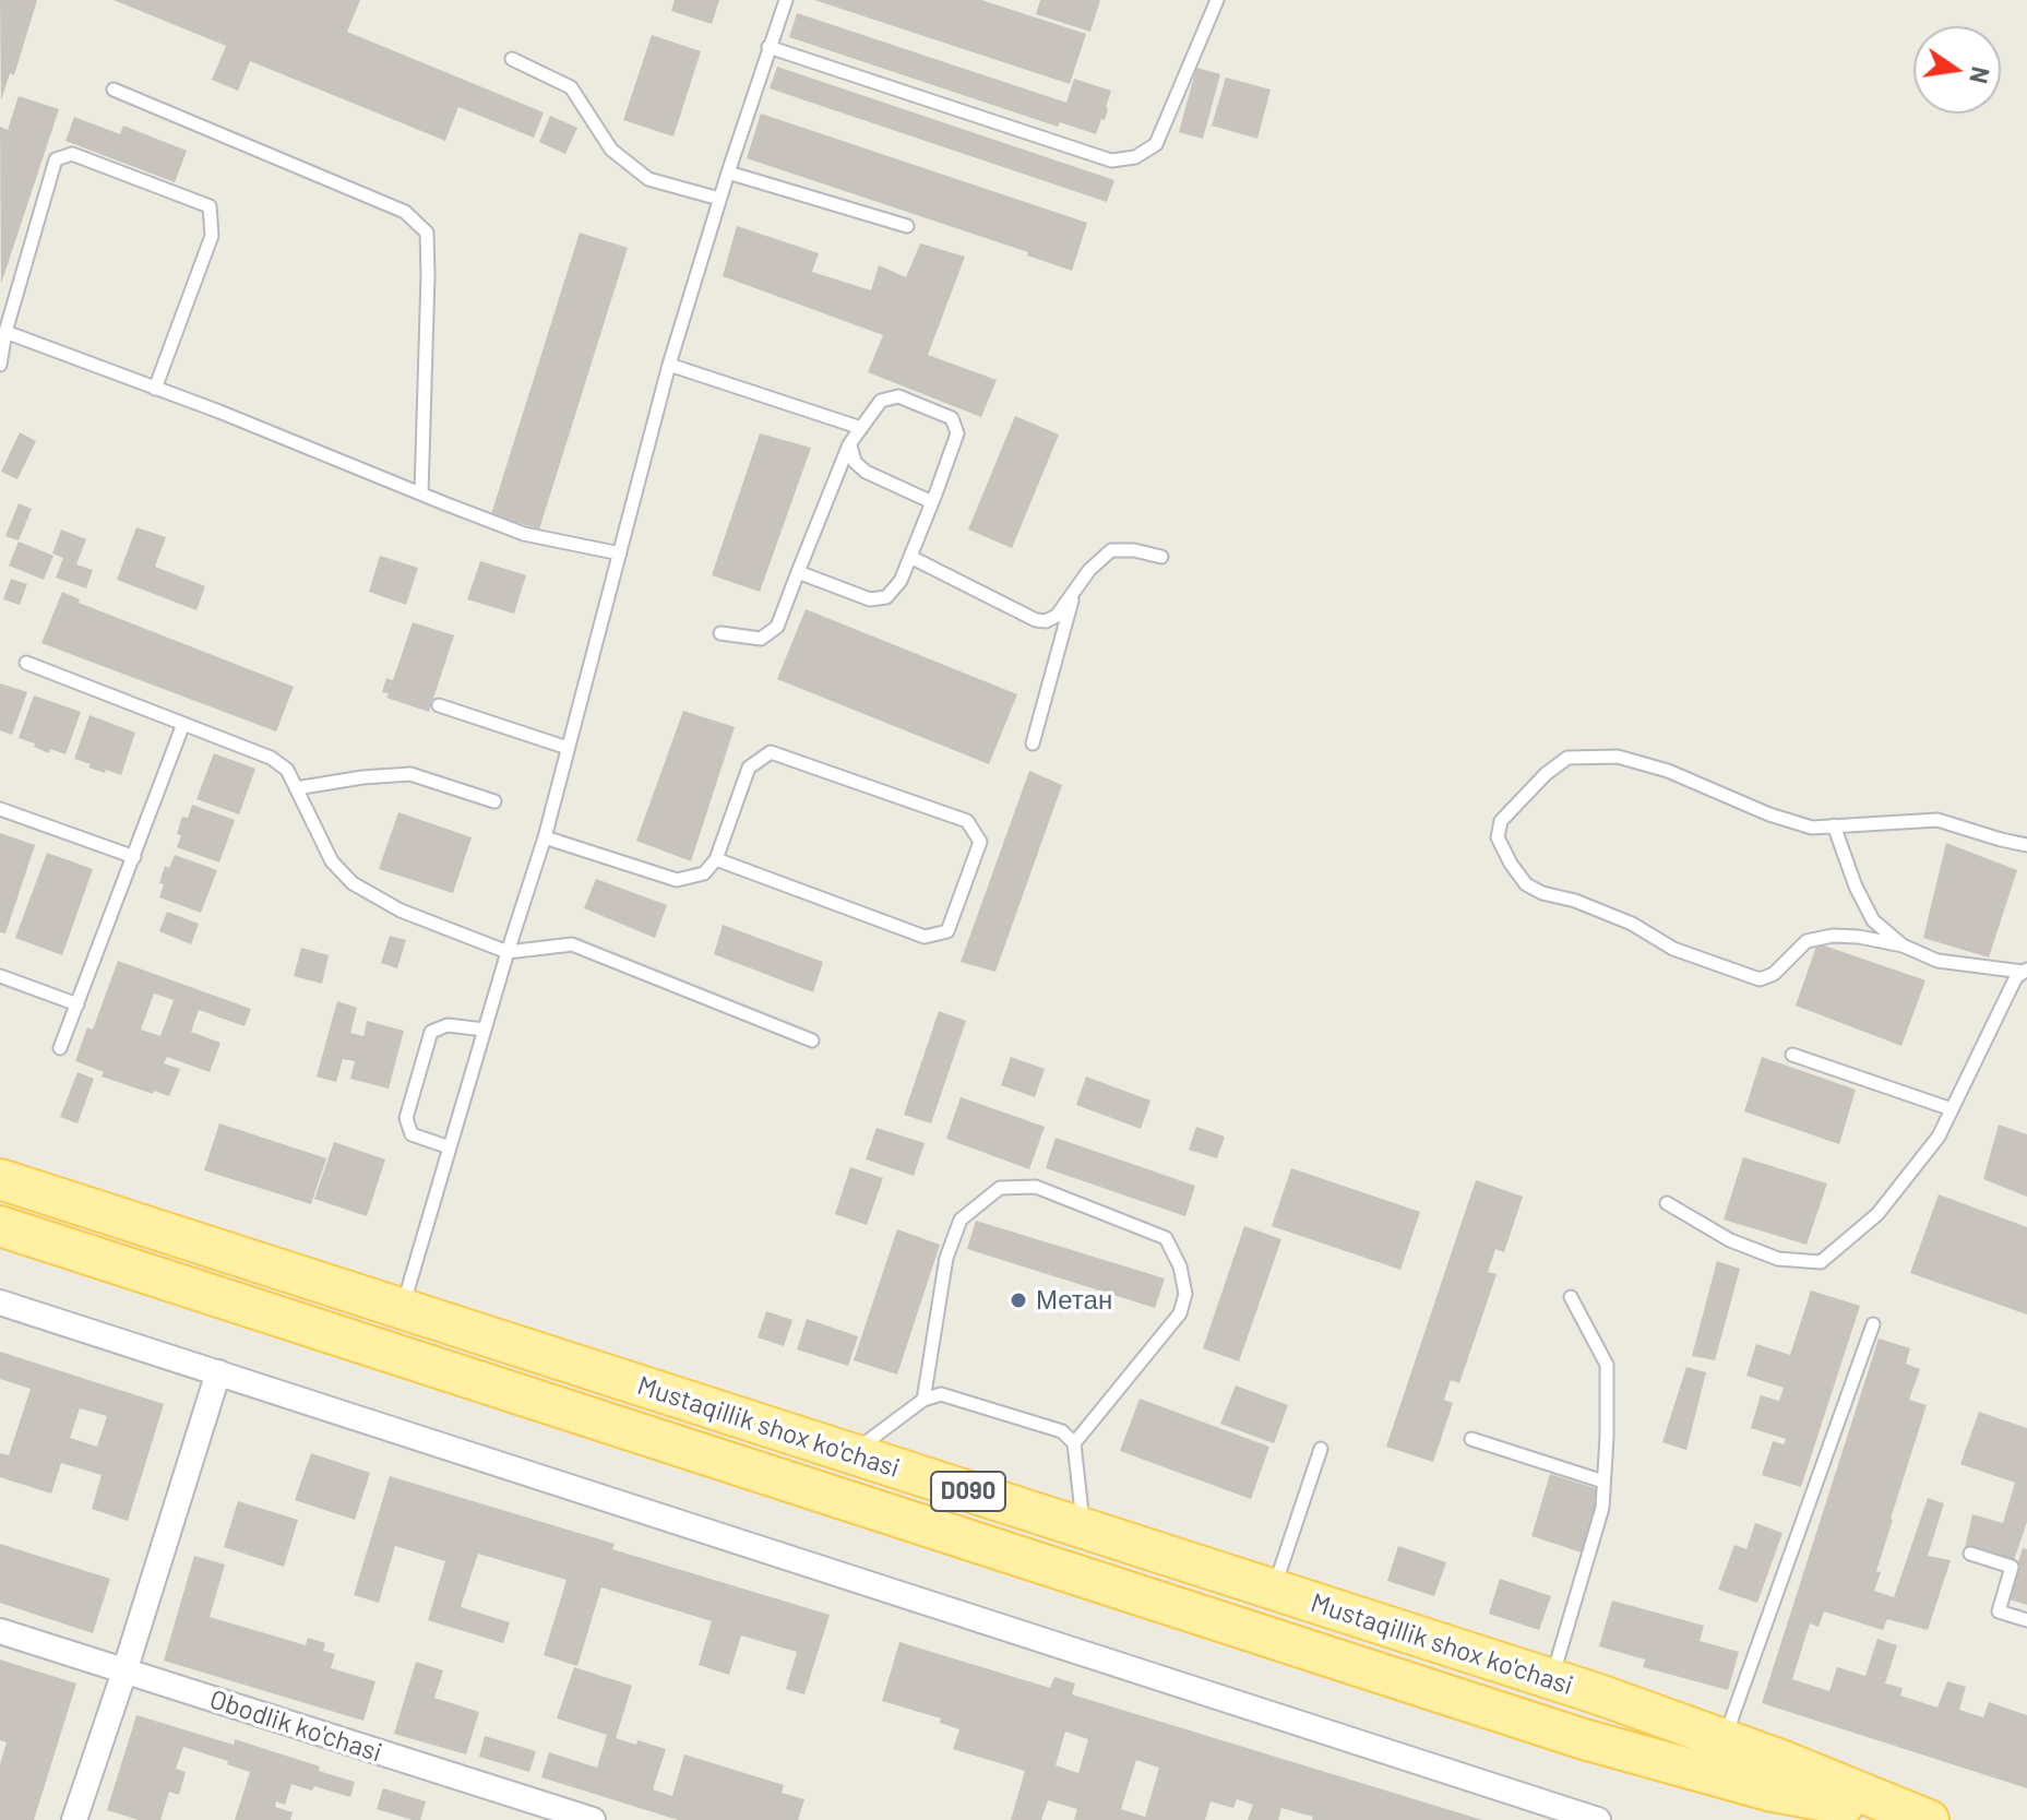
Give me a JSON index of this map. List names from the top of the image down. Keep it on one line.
{"streets":{"main road":["Mustaqillik shox ko'chasi","D090"],"street":["Obodlik ko'chasi"]},"places":["Метан"],"north":"right"}
